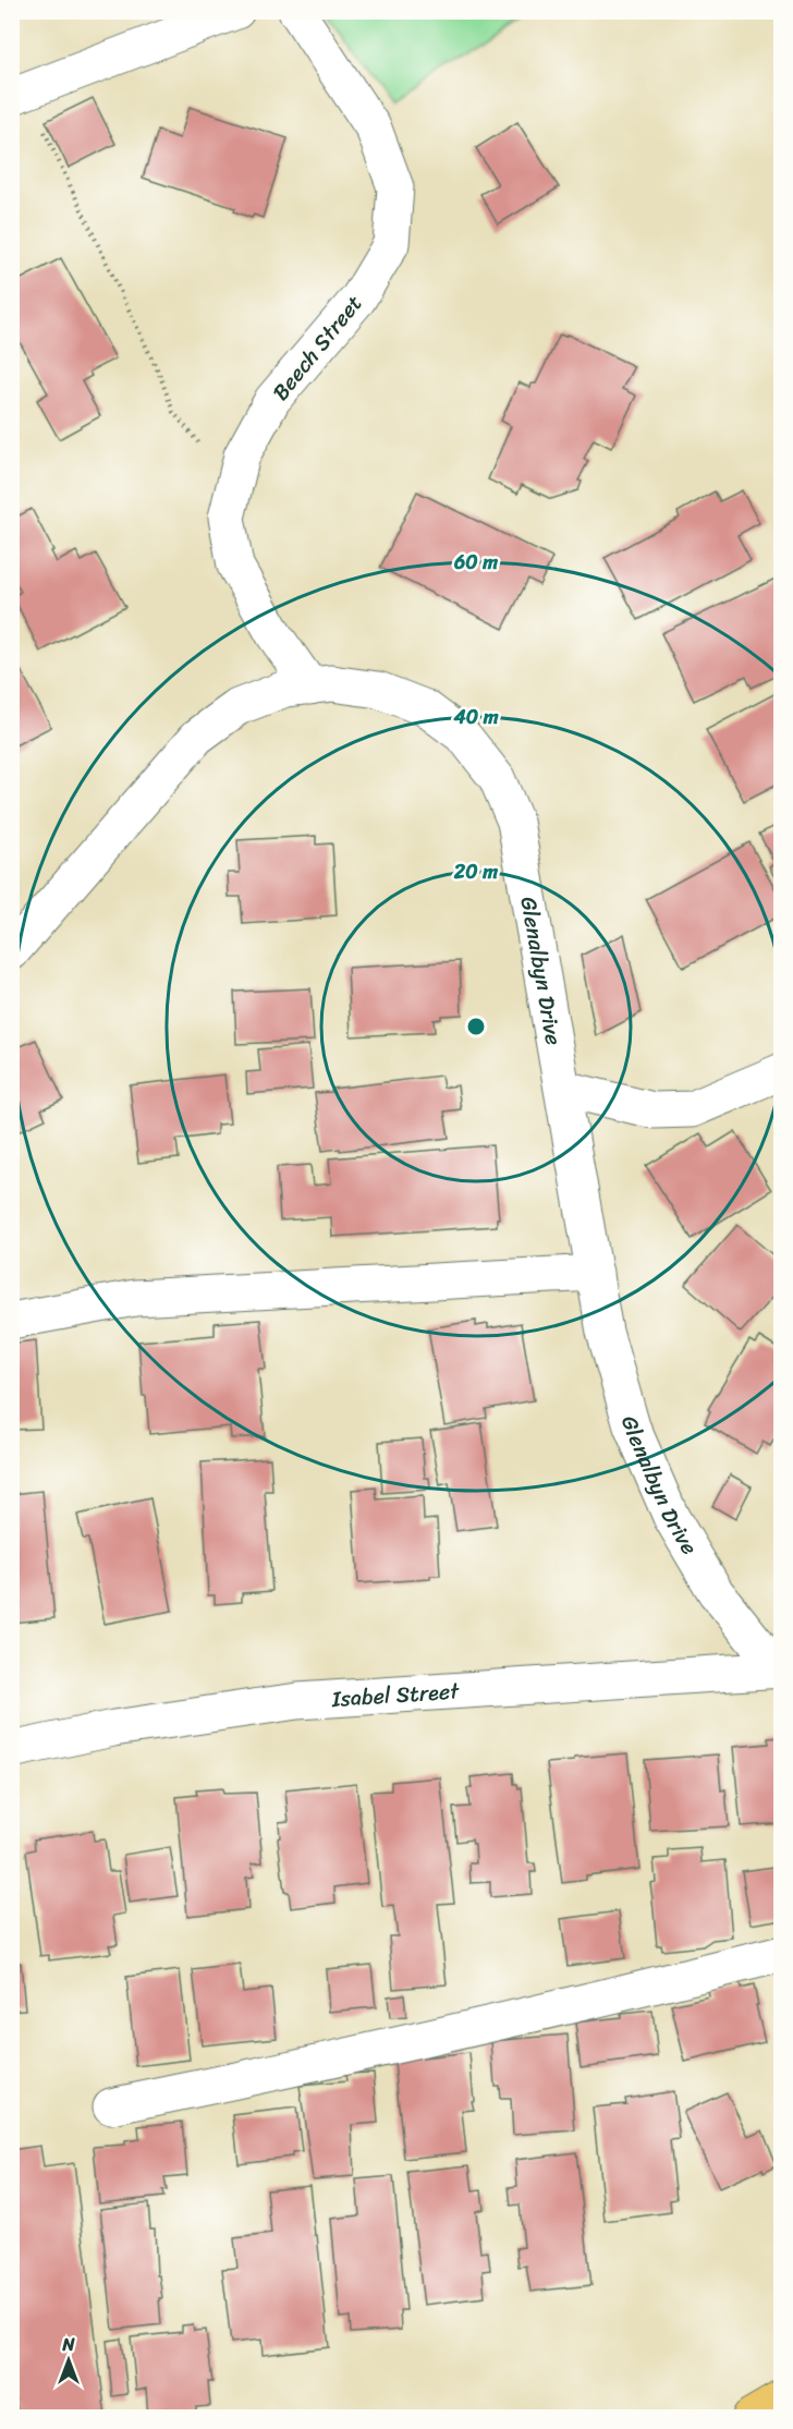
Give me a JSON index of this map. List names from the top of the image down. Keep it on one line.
{"streets":{"street":["Beech Street","Glenalbyn Drive","Isabel Street"]},"crossings":[["Beech Street","Glenalbyn Drive"],["Glenalbyn Drive","Isabel Street"]],"north":"top","rings":["60 m","40 m","20 m"]}
